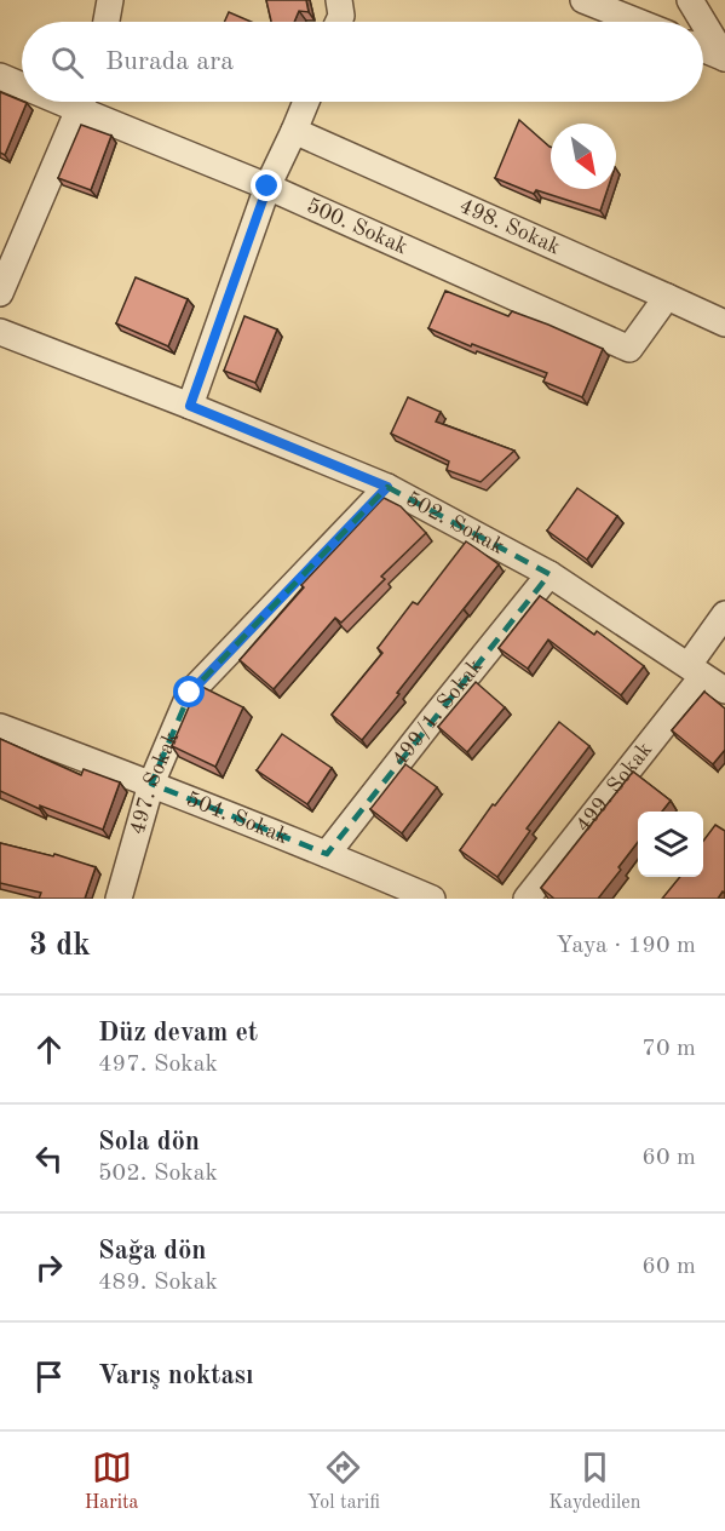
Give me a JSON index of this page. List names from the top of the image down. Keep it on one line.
{"streets":{"street":["500. Sokak","498. Sokak","502. Sokak","499/1. Sokak","497. Sokak","499. Sokak","504. Sokak"]},"crossings":[["500. Sokak","498. Sokak"],["502. Sokak","499/1. Sokak"],["502. Sokak","497. Sokak"],["502. Sokak","499. Sokak"],["499/1. Sokak","504. Sokak"],["497. Sokak","504. Sokak"]],"north":"bottom right","page":{"search":"Burada ara","heading":["3 dk","Yaya · 190 m"],"list":[["Düz devam et","497. Sokak","70 m"],["Sola dön","502. Sokak","60 m"],["Sağa dön","489. Sokak","60 m"],"Varış noktası"],"nav":["Harita","Yol tarifi","Kaydedilen"]}}
